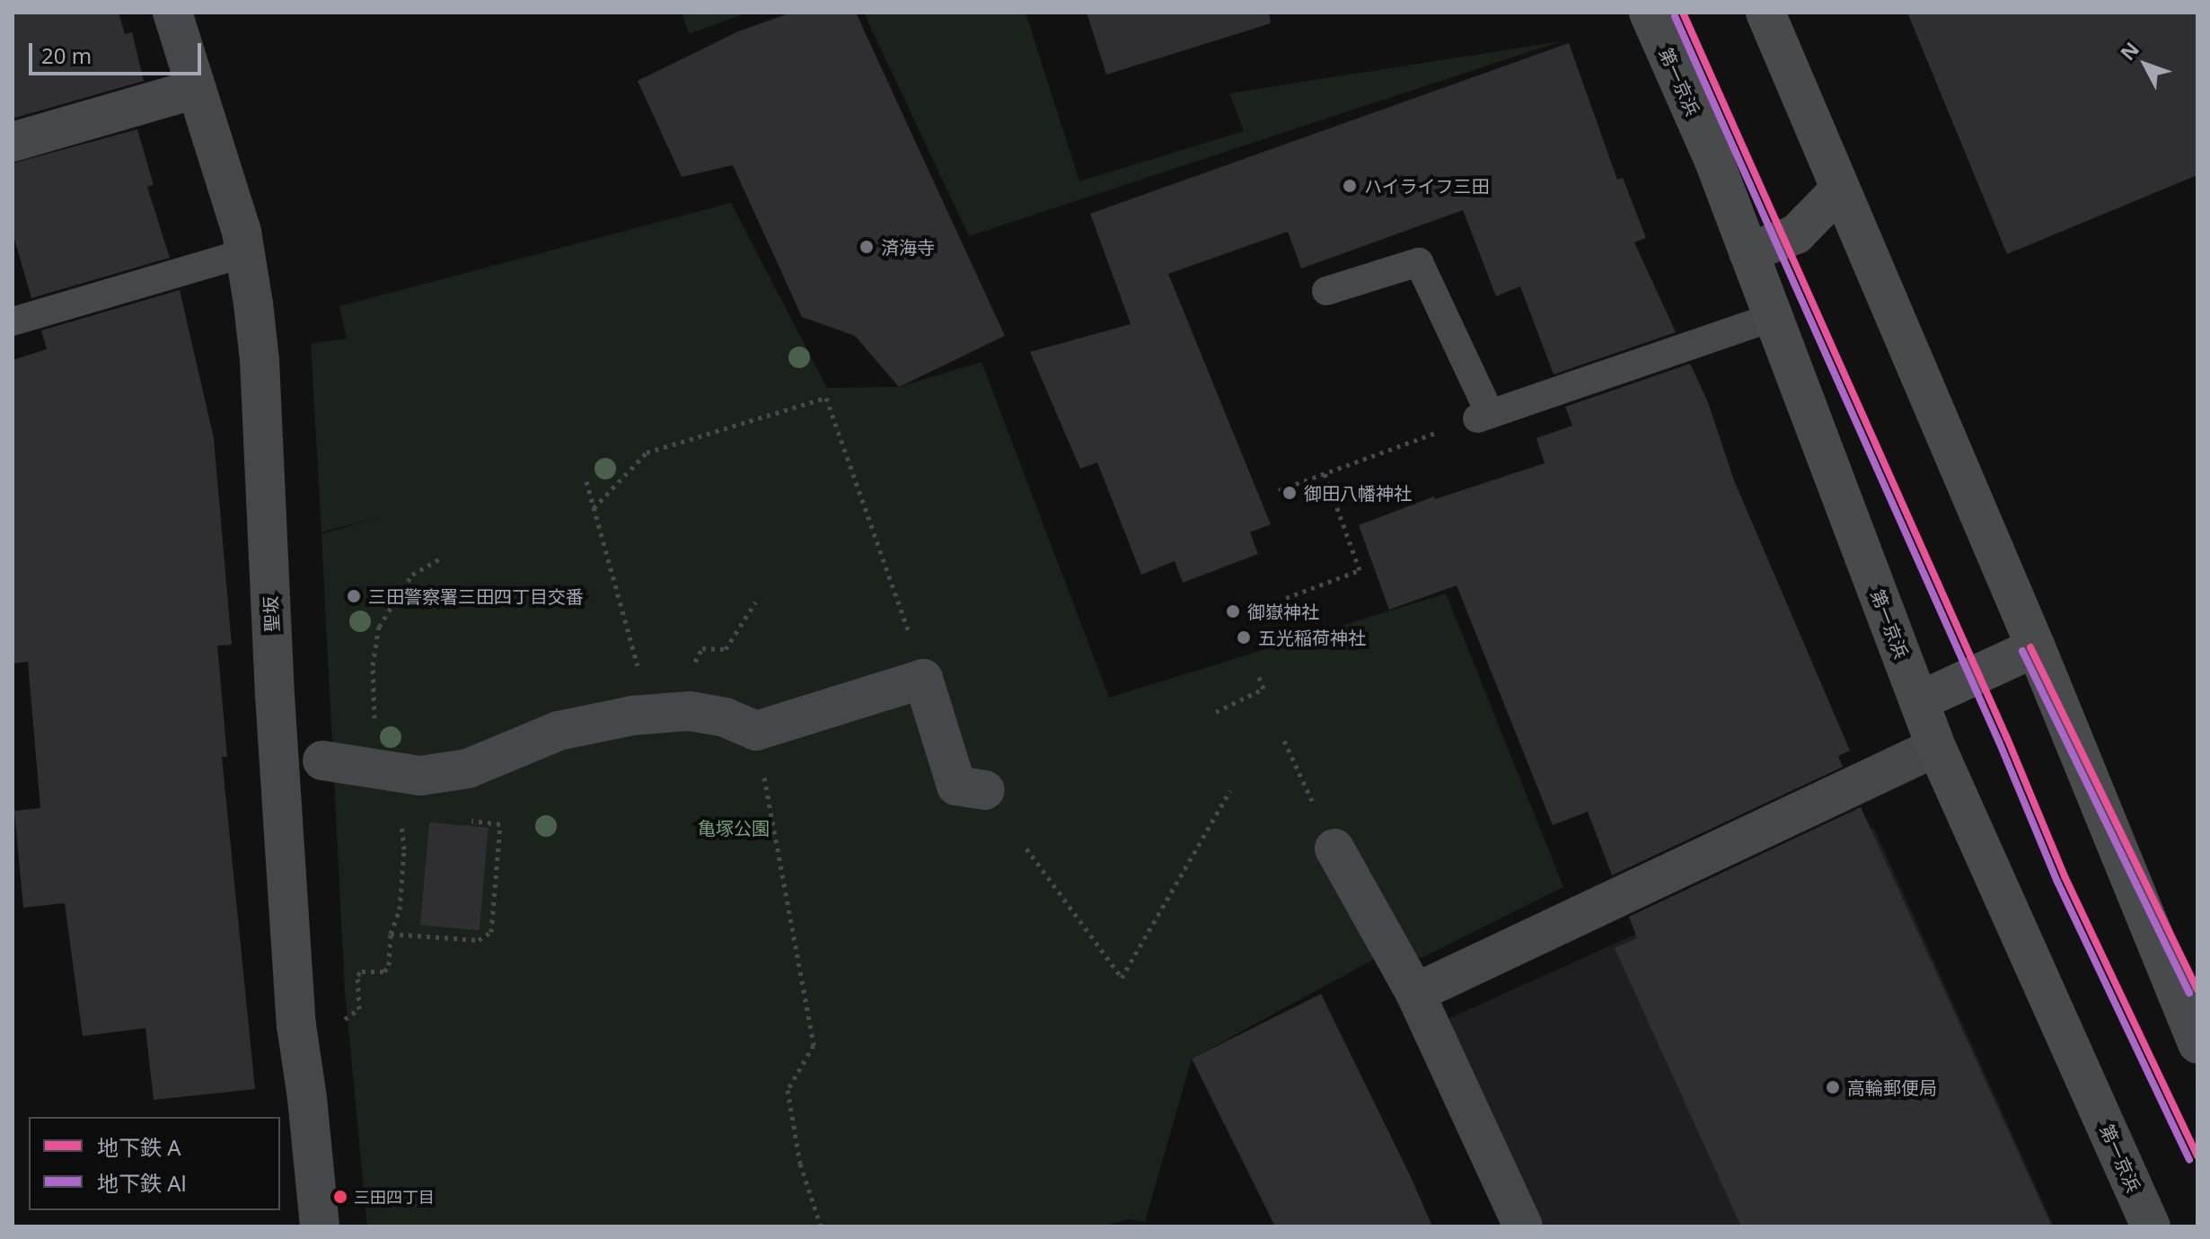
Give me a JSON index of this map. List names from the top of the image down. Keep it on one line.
{"streets":{"highway":["第一京浜"],"street":["聖坂"]},"parks":["亀塚公園"],"places":["ハイライフ三田","済海寺","御田八幡神社","三田警察署三田四丁目交番","御嶽神社","五光稲荷神社","高輪郵便局","三田四丁目"],"lines":["metro line A","metro line Al"],"legend":["地下鉄 A","地下鉄 Al"],"scale_bar":"20 m","north":"top left"}
